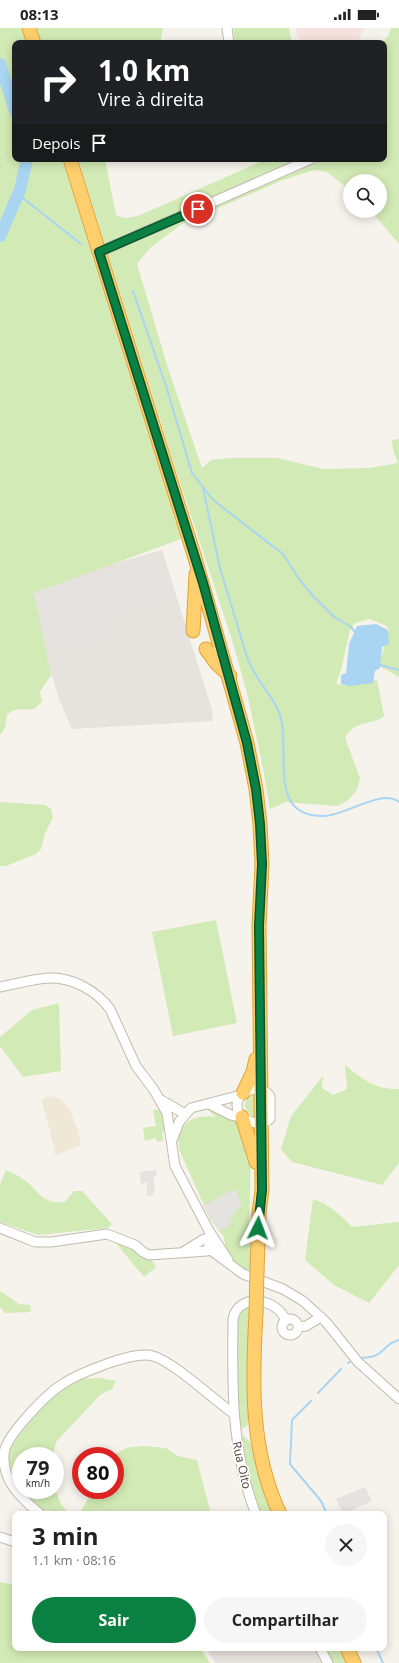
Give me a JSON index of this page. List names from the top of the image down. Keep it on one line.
{"streets":{"street":["Rua Oito"]},"page":{"status":"08:13","turn":["1.0 km","Vire à direita"],"then":"Depois","speed":"79 km/h","limit":"80","heading":["3 min","1.1 km · 08:16"],"buttons":["Sair","Compartilhar"]}}
